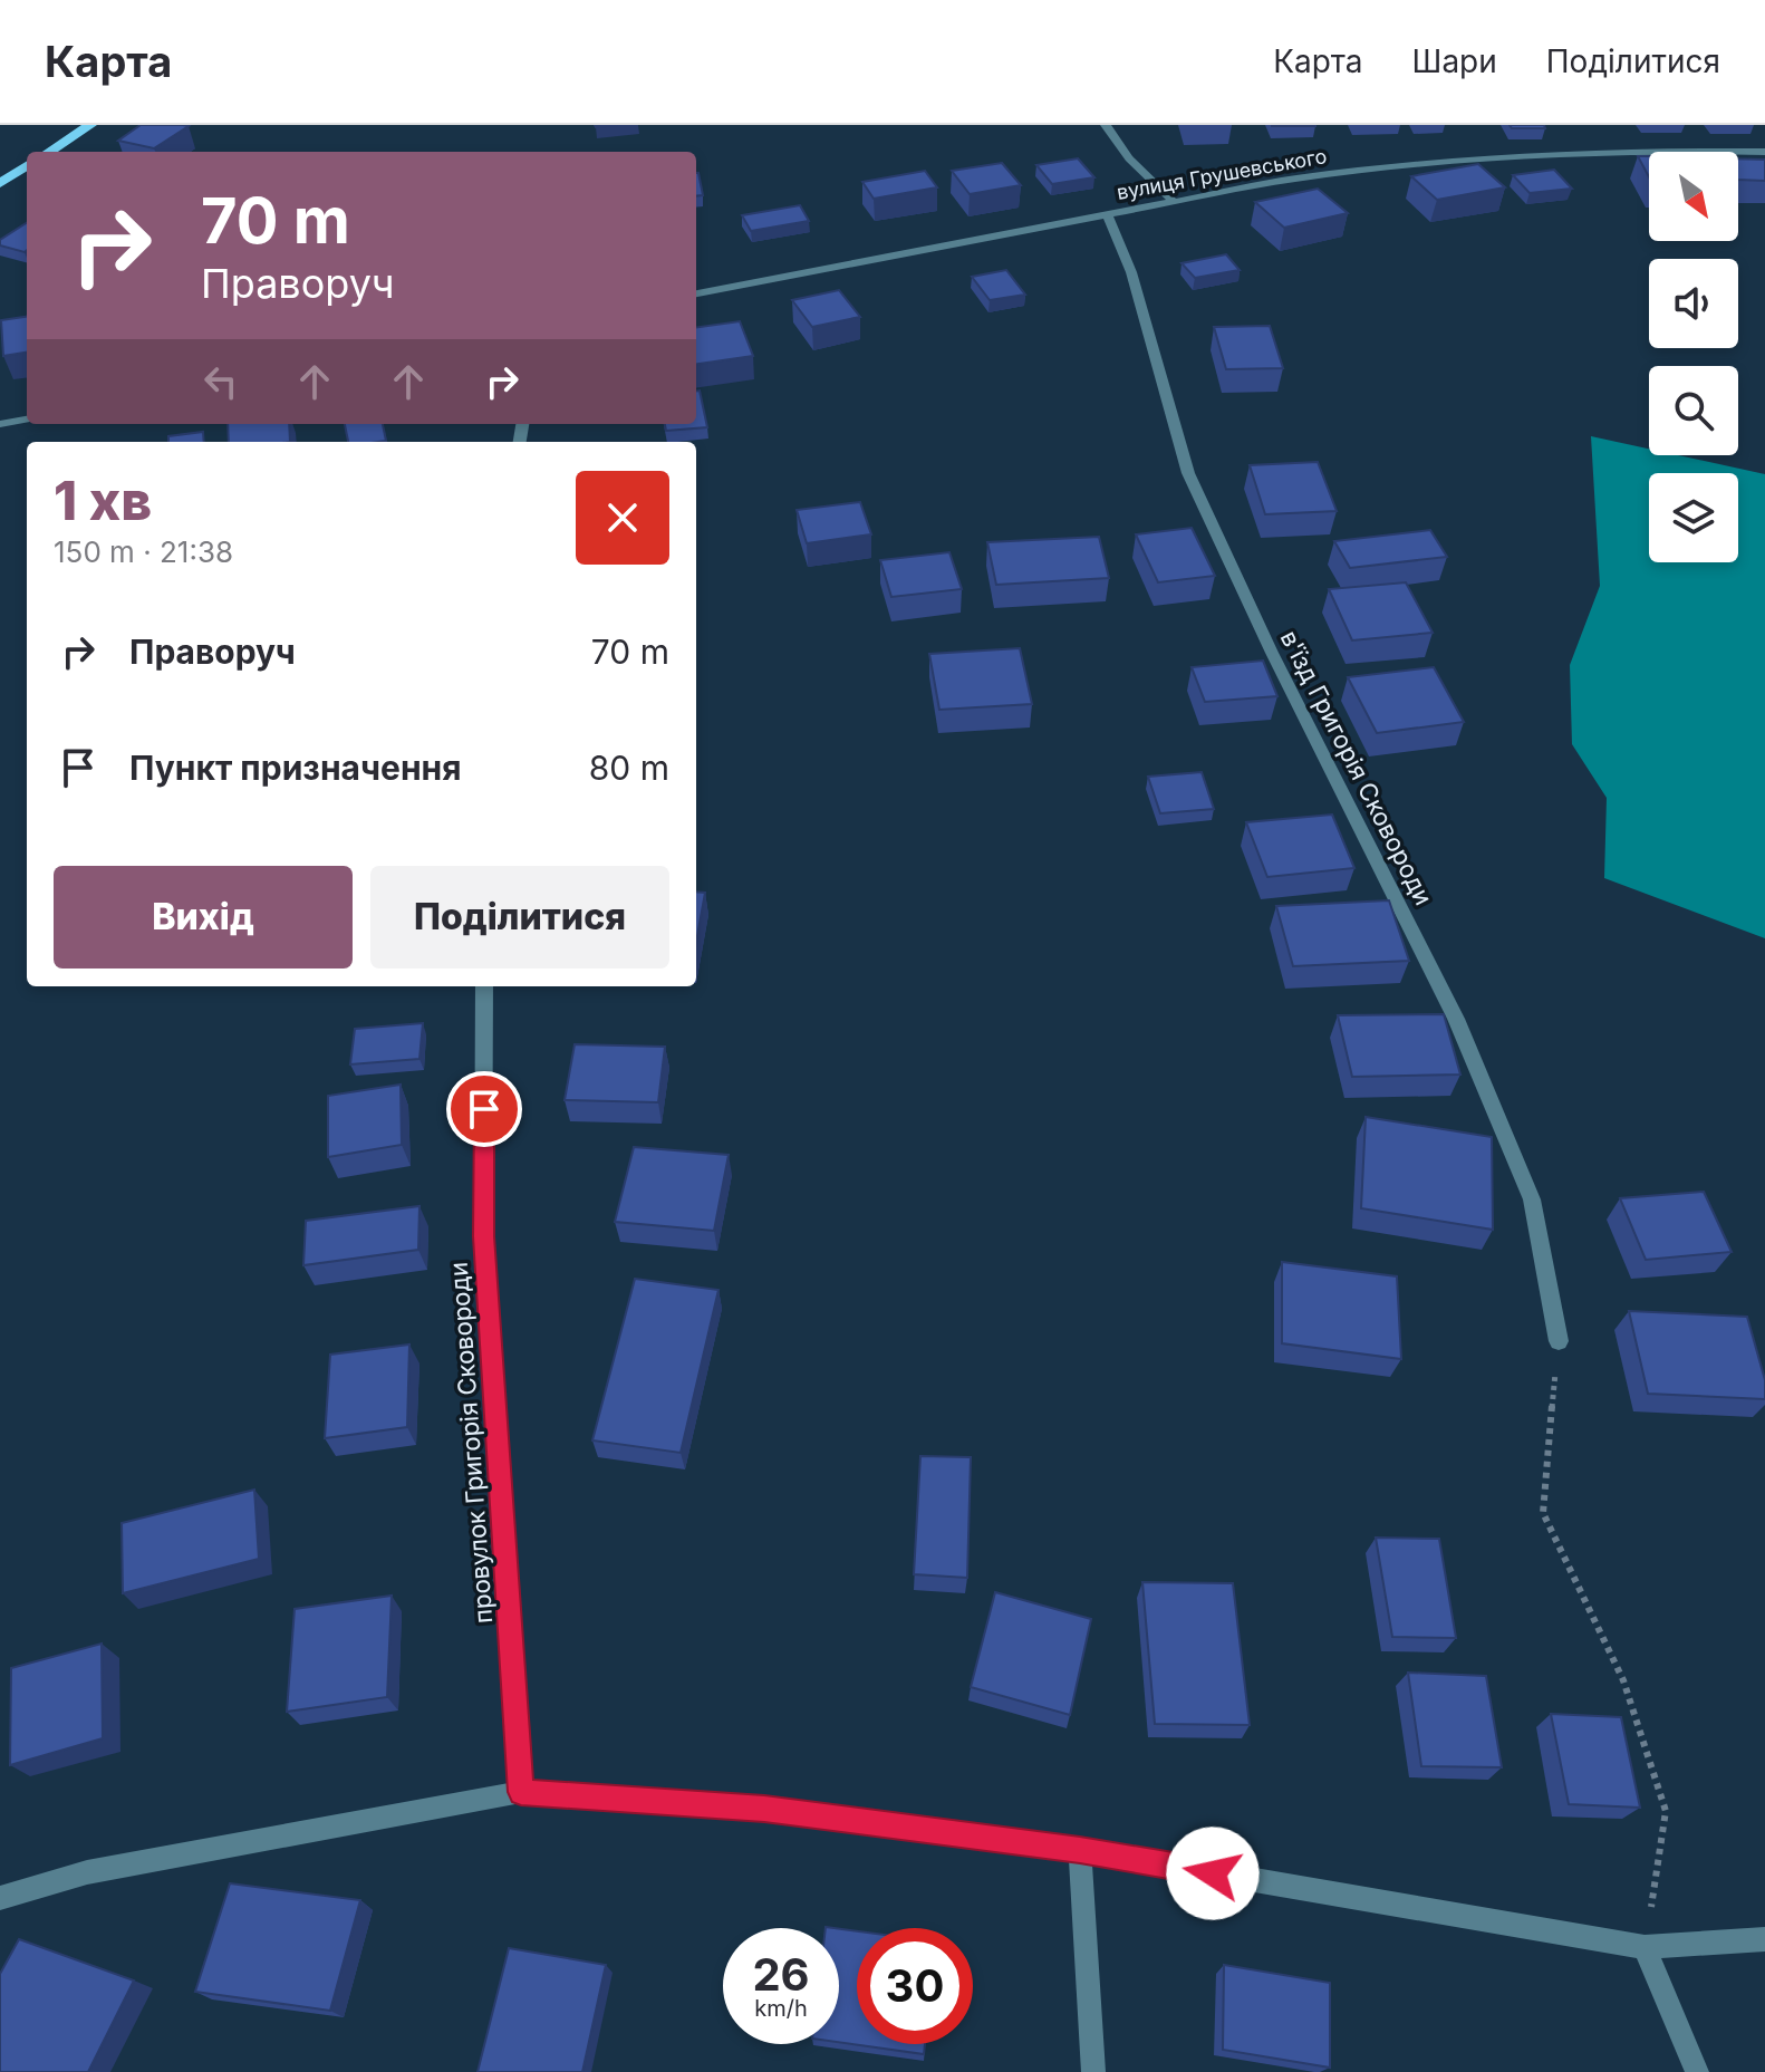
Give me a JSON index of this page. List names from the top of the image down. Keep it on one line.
{"streets":{"street":["вулиця Грушевського","в'їзд Григорія Сковороди","провулок Григорія Сковороди"]},"crossings":[["вулиця Грушевського","в'їзд Григорія Сковороди"]],"north":"bottom right","page":{"header":"Карта","nav":["Карта","Шари","Поділитися"],"turn":["70 m","Праворуч"],"heading":["1 хв","150 m · 21:38"],"list":[{"name":"Праворуч","value":"70 m"},{"name":"Пункт призначення","value":"80 m"}],"buttons":["Вихід","Поділитися"],"speed":"26 km/h","limit":"30"}}
